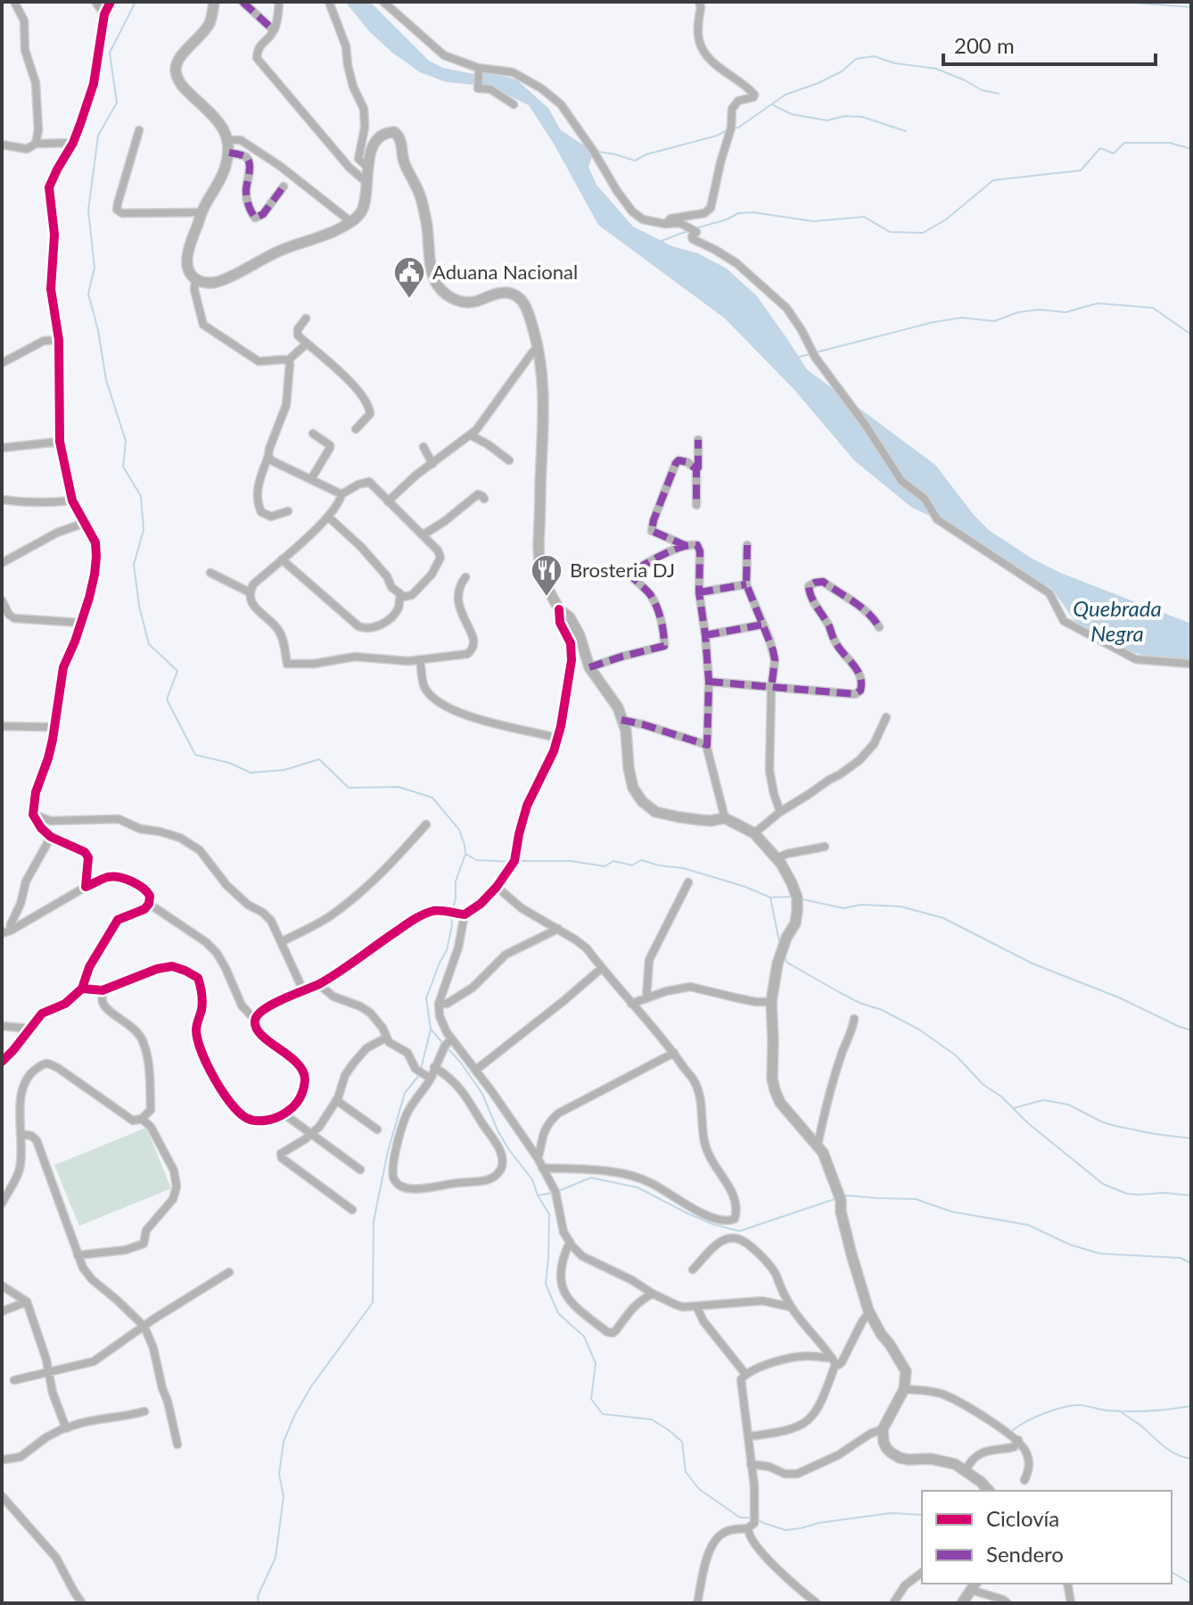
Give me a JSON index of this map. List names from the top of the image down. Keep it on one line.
{"water":["Quebrada Negra"],"places":{"public building":["Aduana Nacional"],"restaurant":["Brosteria DJ"]},"legend":["Ciclovía","Sendero"],"scale_bar":"200 m"}
